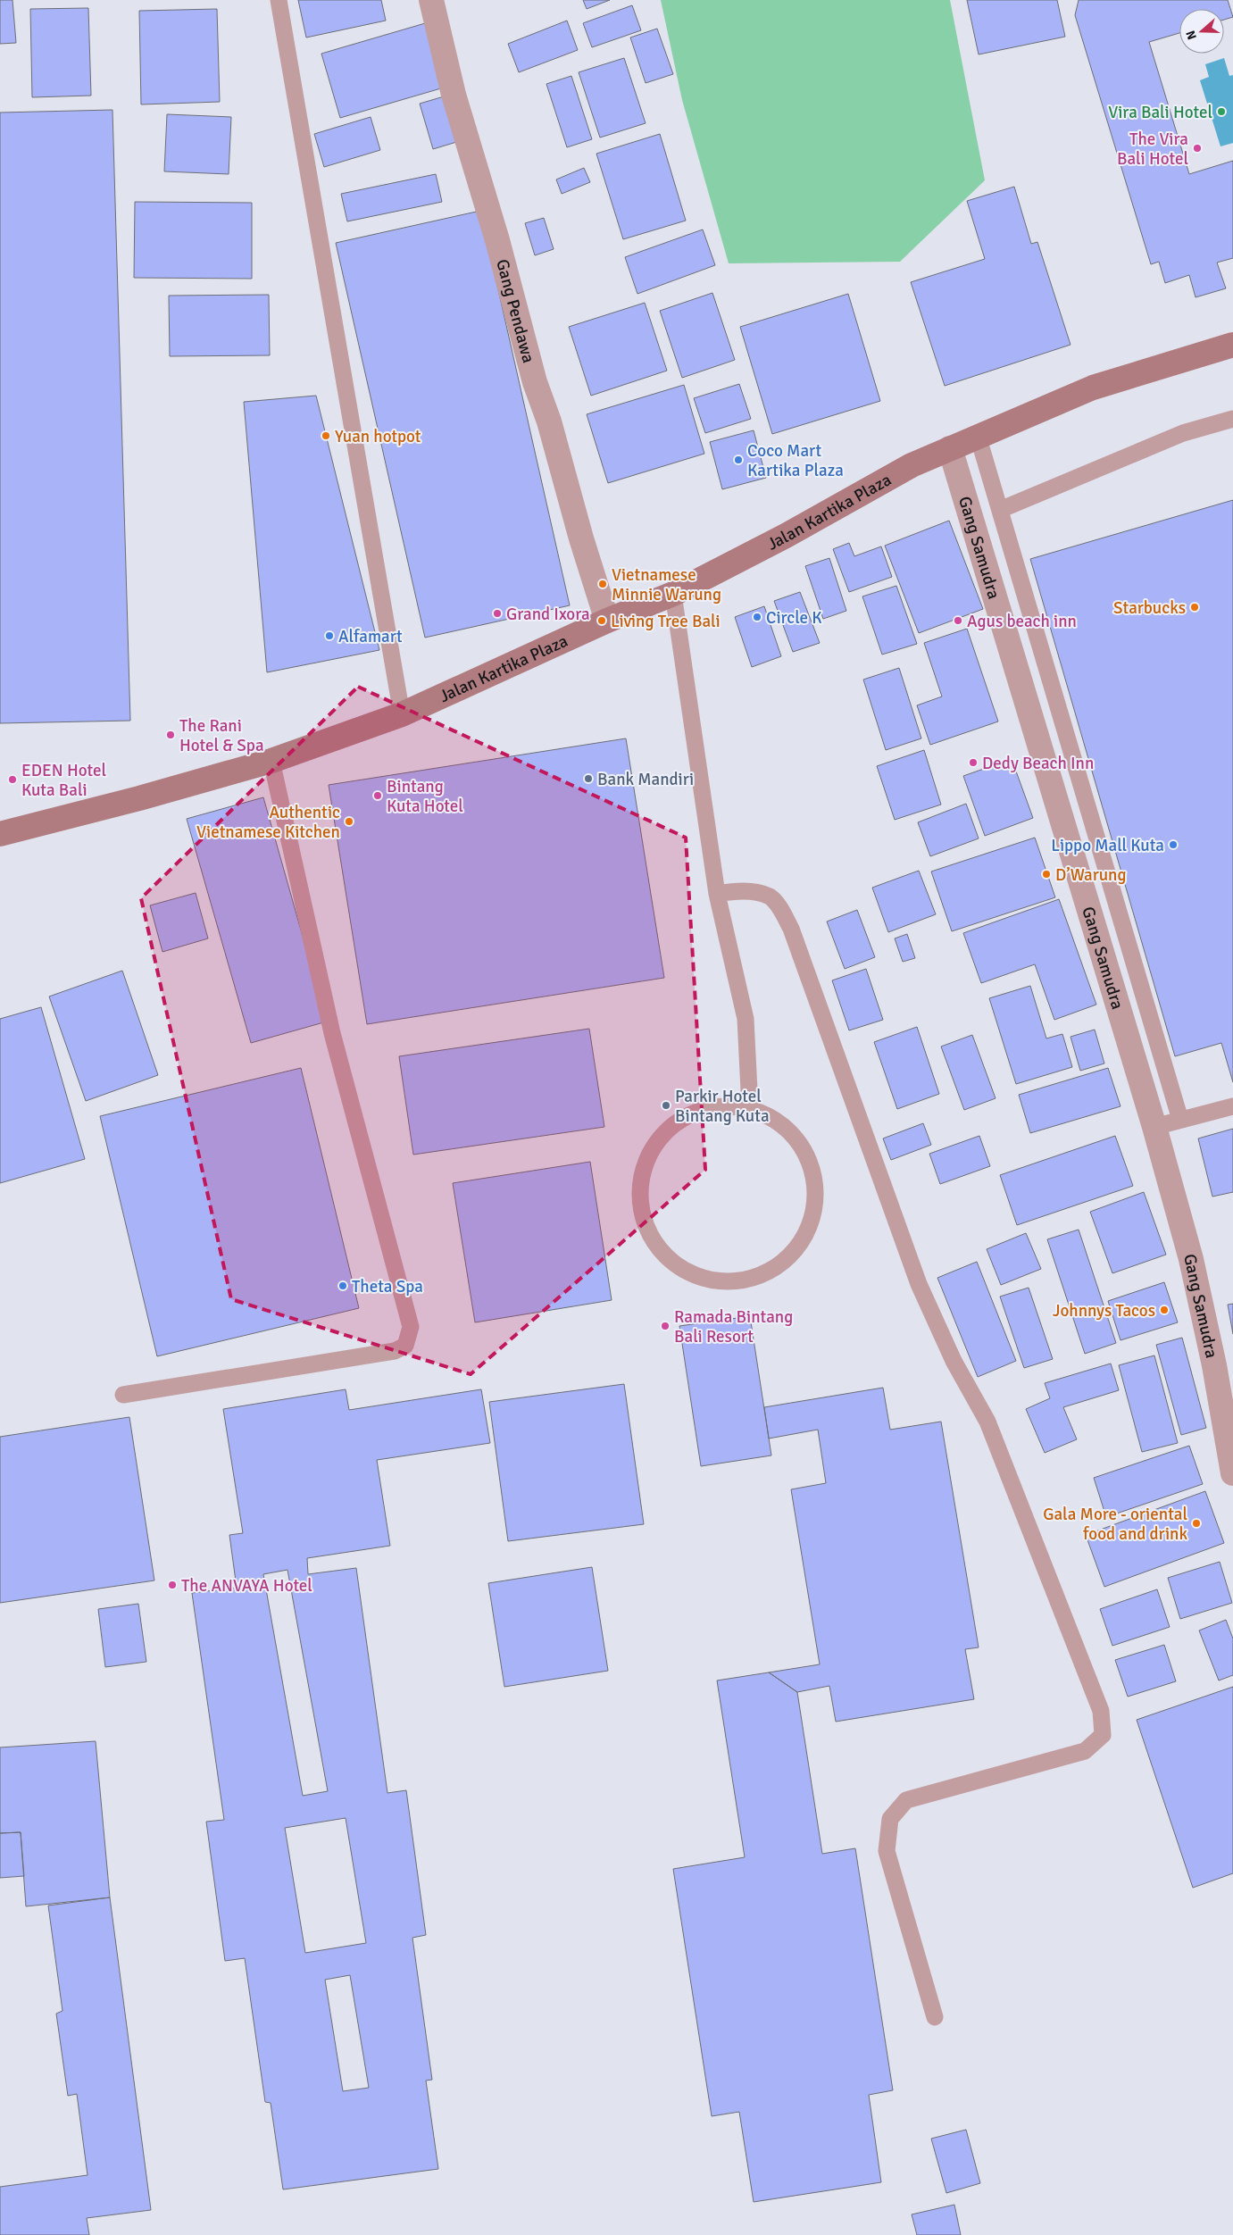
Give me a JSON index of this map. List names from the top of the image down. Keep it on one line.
{"streets":{"main road":["Jalan Kartika Plaza"],"street":["Gang Pendawa","Gang Samudra"]},"crossings":[["Gang Pendawa","Jalan Kartika Plaza"],["Jalan Kartika Plaza","Gang Samudra"]],"places":["Vira Bali Hotel","The Vira Bali Hotel","Yuan hotpot","Coco Mart Kartika Plaza","Vietnamese Minnie Warung","Starbucks","Grand Ixora","Circle K","Living Tree Bali","Agus beach inn","Alfamart","The Rani Hotel & Spa","Dedy Beach Inn","Bank Mandiri","EDEN Hotel Kuta Bali","Bintang Kuta Hotel","Authentic Vietnamese Kitchen","Lippo Mall Kuta","D’Warung","Parkir Hotel Bintang Kuta","Theta Spa","Johnnys Tacos","Ramada Bintang Bali Resort","Gala More - oriental food and drink","The ANVAYA Hotel"],"north":"left"}
